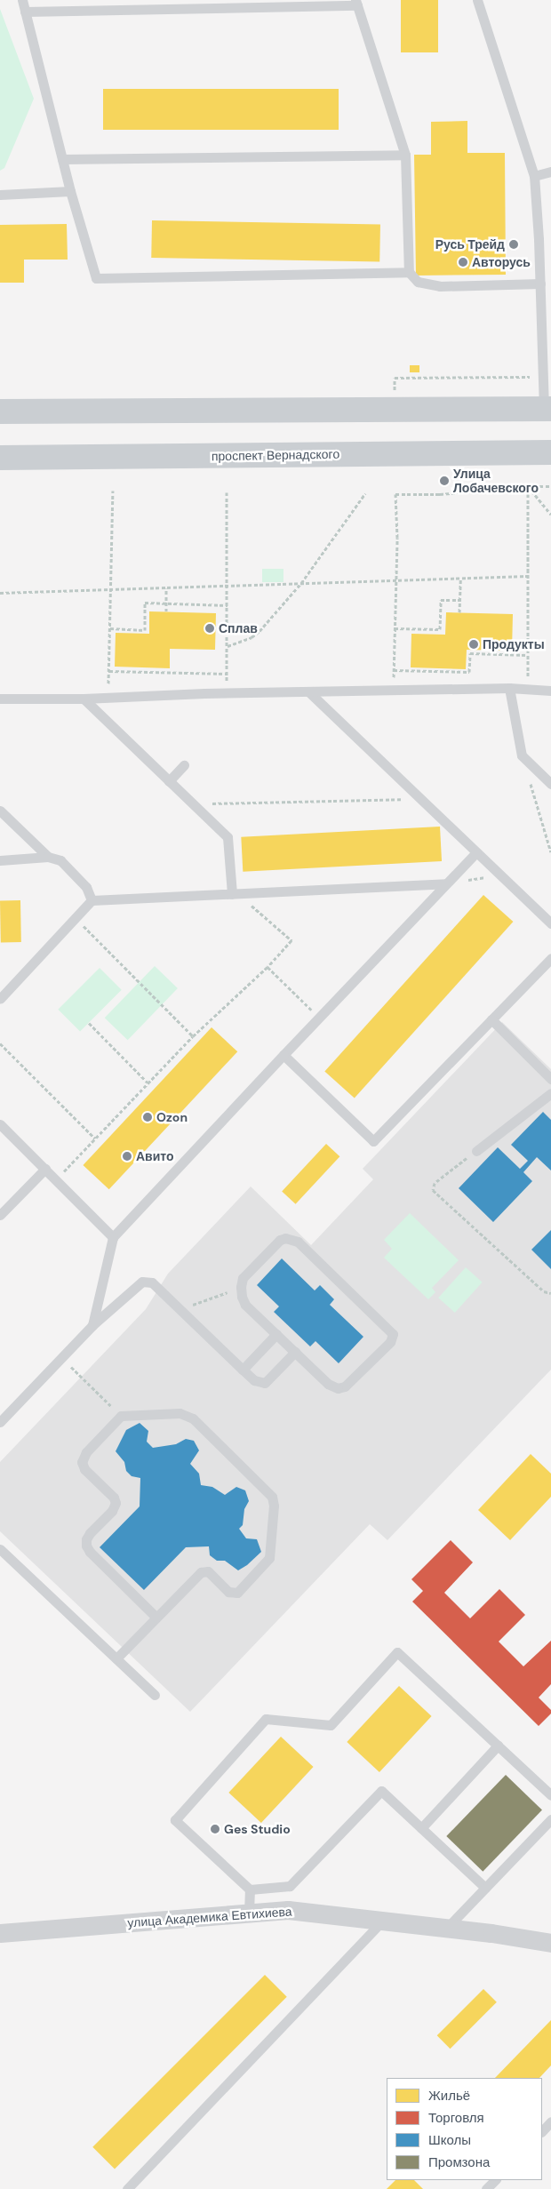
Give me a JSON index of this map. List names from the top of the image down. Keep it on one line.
{"streets":{"main road":["проспект Вернадского"],"street":["улица Академика Евтихиева"]},"places":["Русь Трейд","Авторусь","Улица Лобачевского","Сплав","Продукты","Ozon","Авито","Ges Studio"],"legend":["Жильё","Торговля","Школы","Промзона"]}
